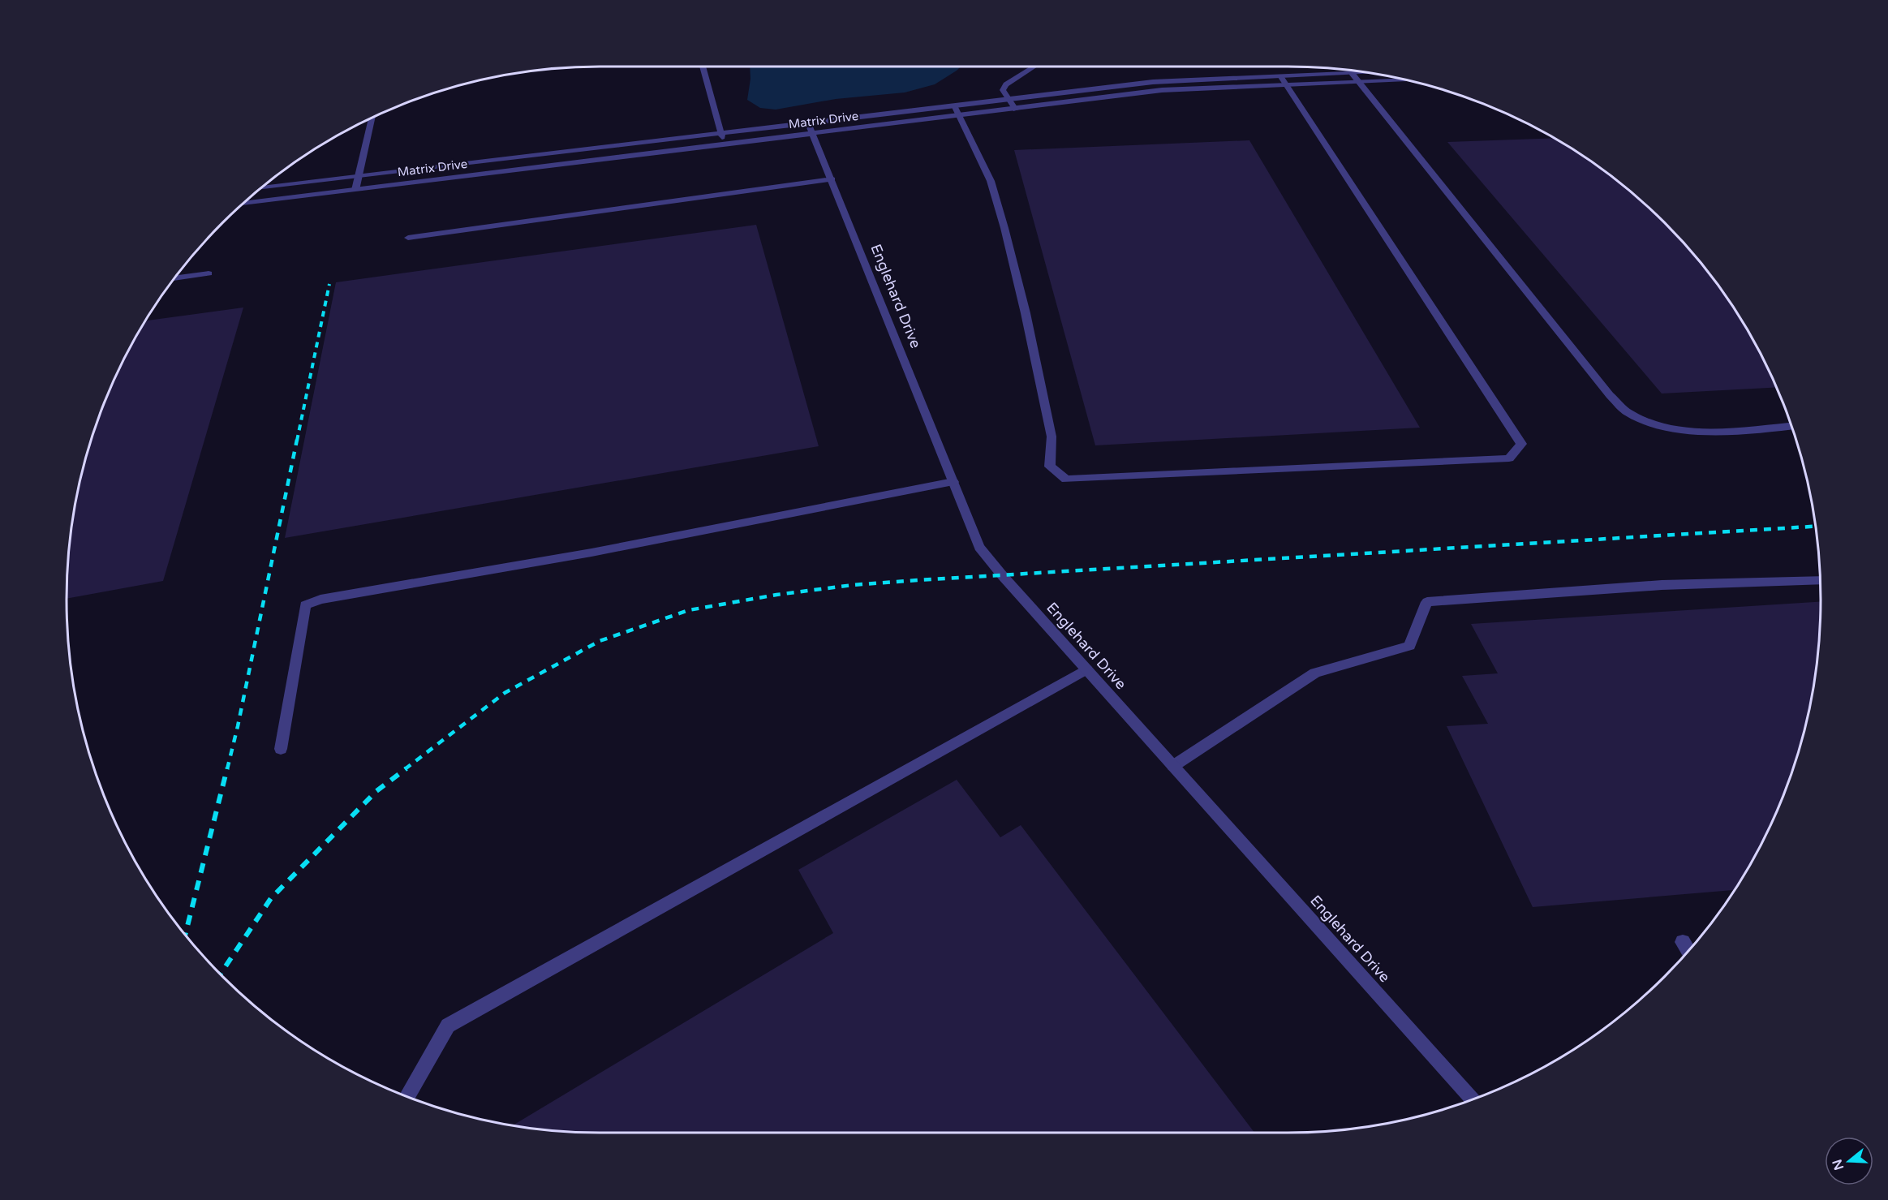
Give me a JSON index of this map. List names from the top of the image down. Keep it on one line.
{"streets":{"street":["Matrix Drive","Englehard Drive"]},"crossings":[["Matrix Drive","Englehard Drive"]],"north":"left"}
